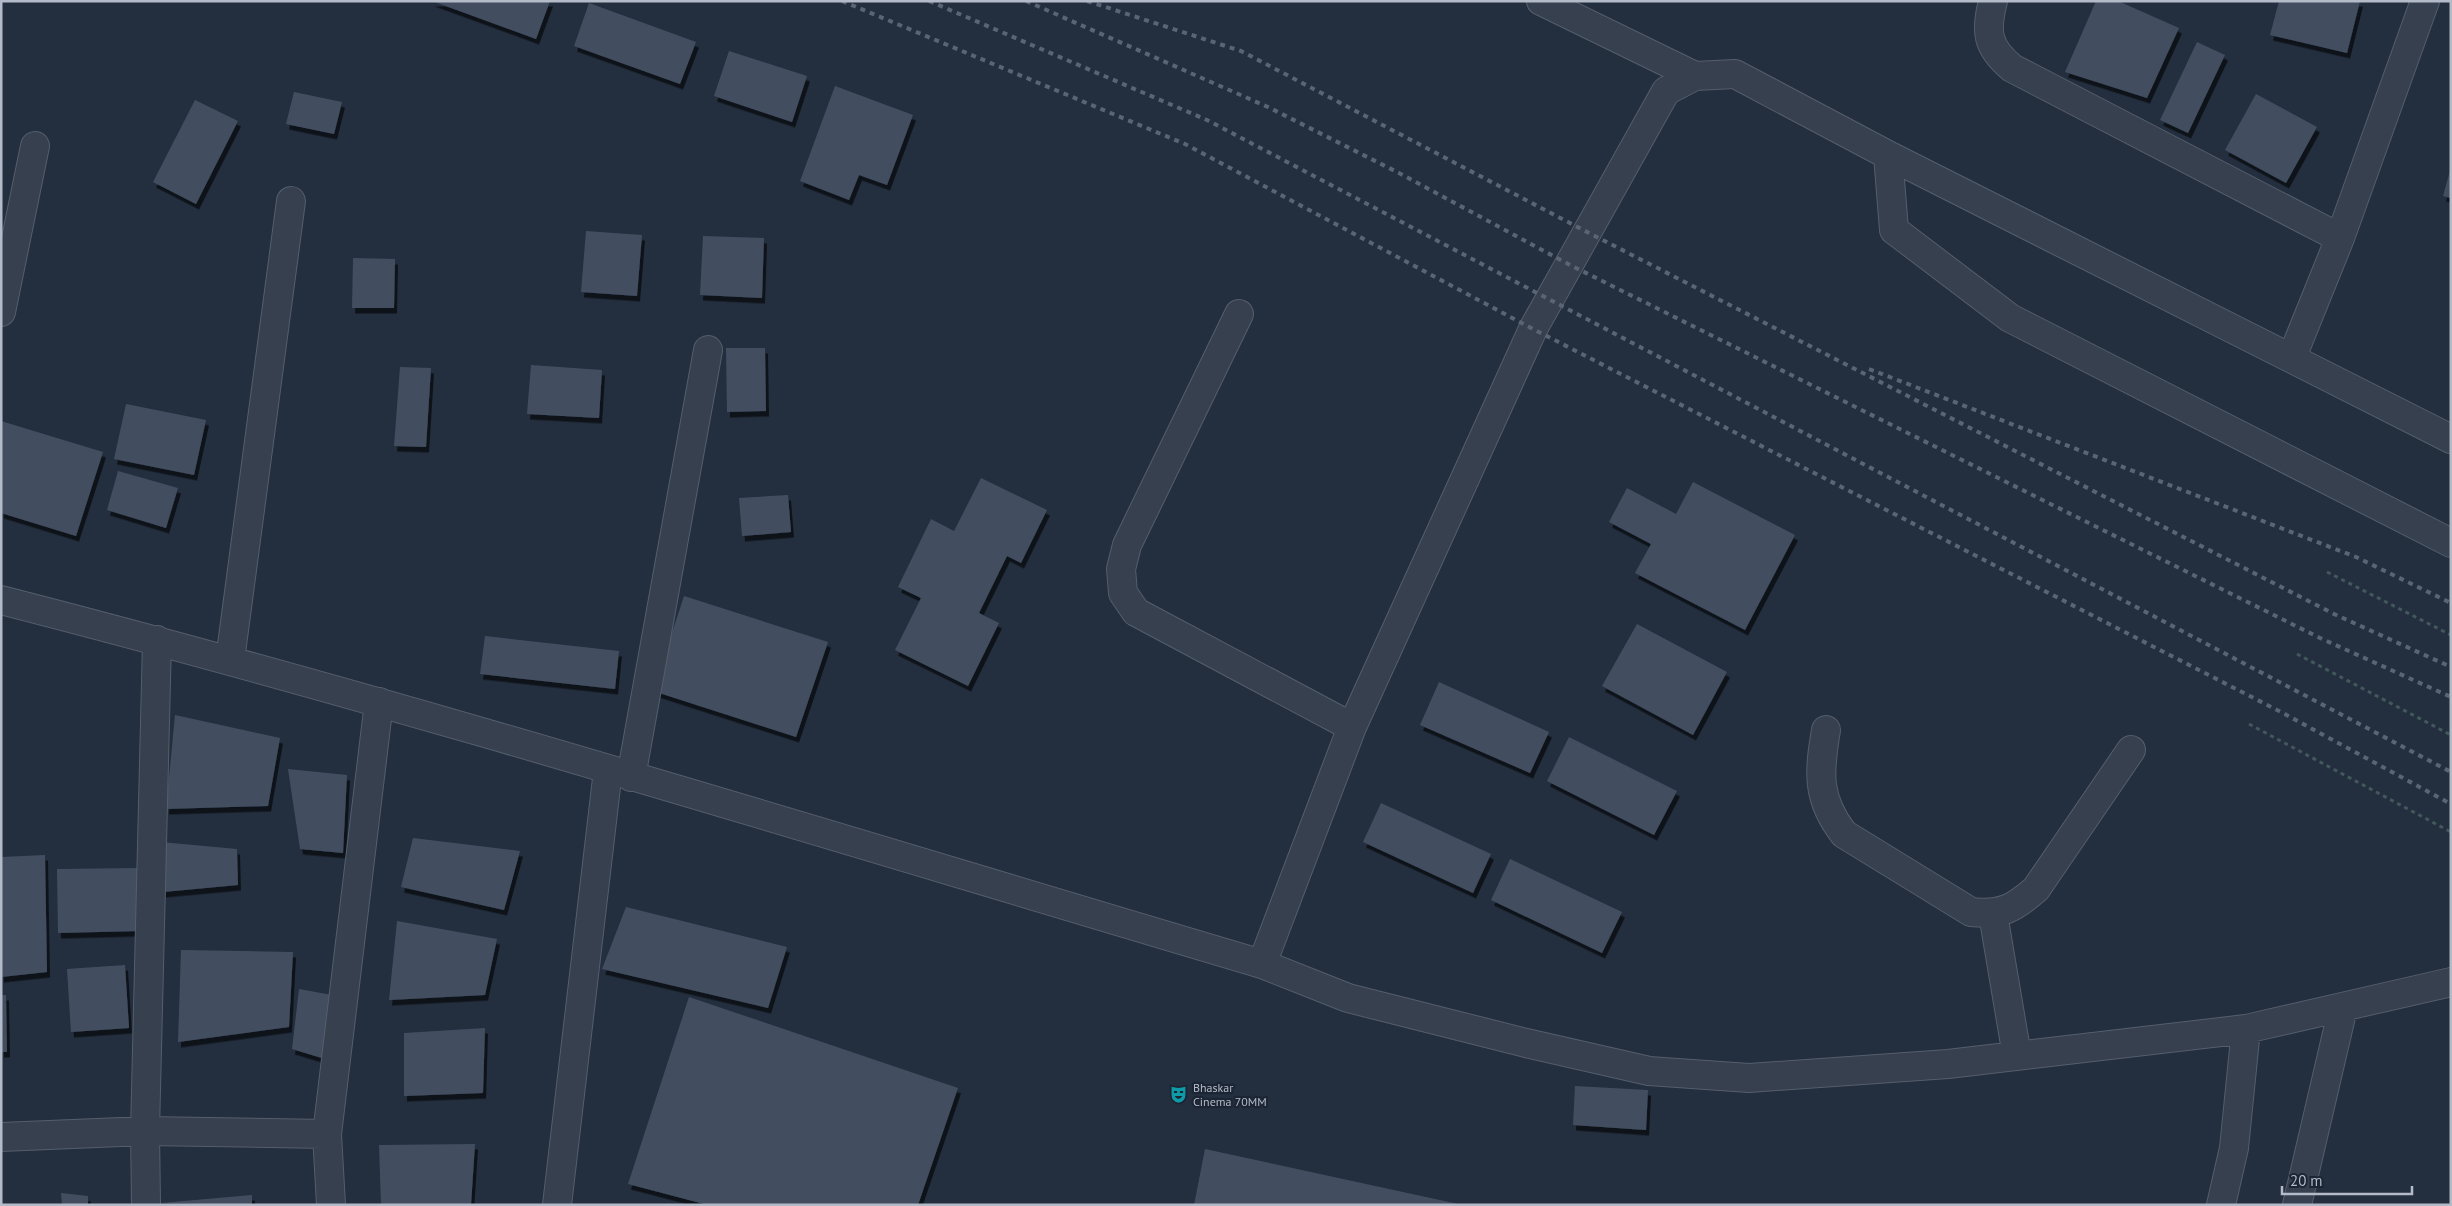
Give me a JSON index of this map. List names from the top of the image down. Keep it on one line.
{"places":{"theatre":["Bhaskar Cinema 70MM"]},"scale_bar":"20 m"}
